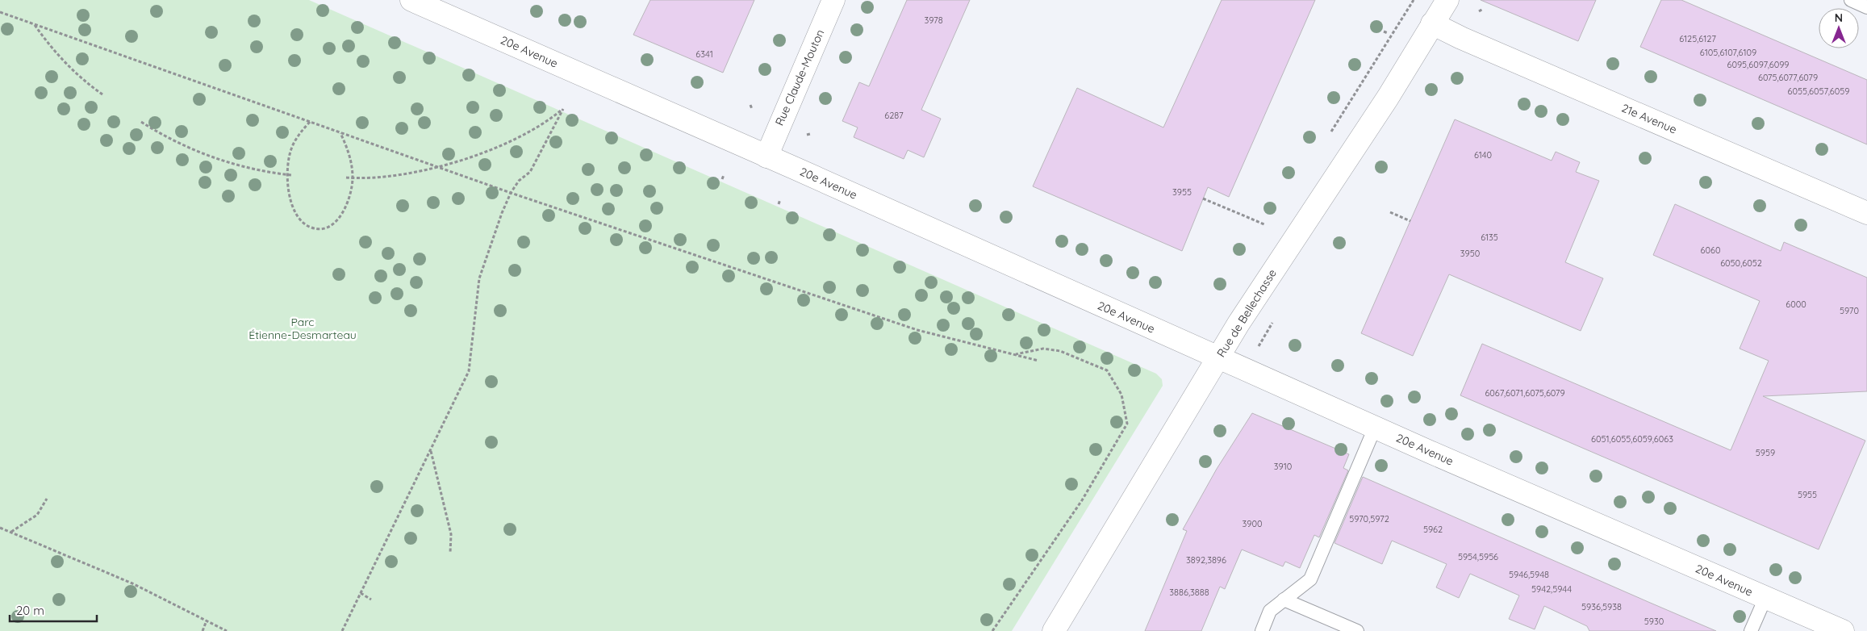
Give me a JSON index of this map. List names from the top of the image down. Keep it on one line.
{"streets":{"street":["20e Avenue","Rue Claude-Mouton","21e Avenue","Rue de Bellechasse"]},"crossings":[["20e Avenue","Rue Claude-Mouton"],["20e Avenue","Rue de Bellechasse"],["21e Avenue","Rue de Bellechasse"]],"parks":["Parc Étienne-Desmarteau"],"house_numbers":["3978","6125,6127","6105,6107,6109","6341","6095,6097,6099","6075,6077,6079","6055,6057,6059","6287","6140","3955","6135","6060","3950","6050,6052","6000","5970","6067,6071,6075,6079","6051,6055,6059,6063","5959","3910","5955","5970,5972","3900","5962","5954,5956","3892,3896","5946,5948","5942,5944","3886,3888","5936,5938","5930"],"scale_bar":"20 m","north":"top"}
